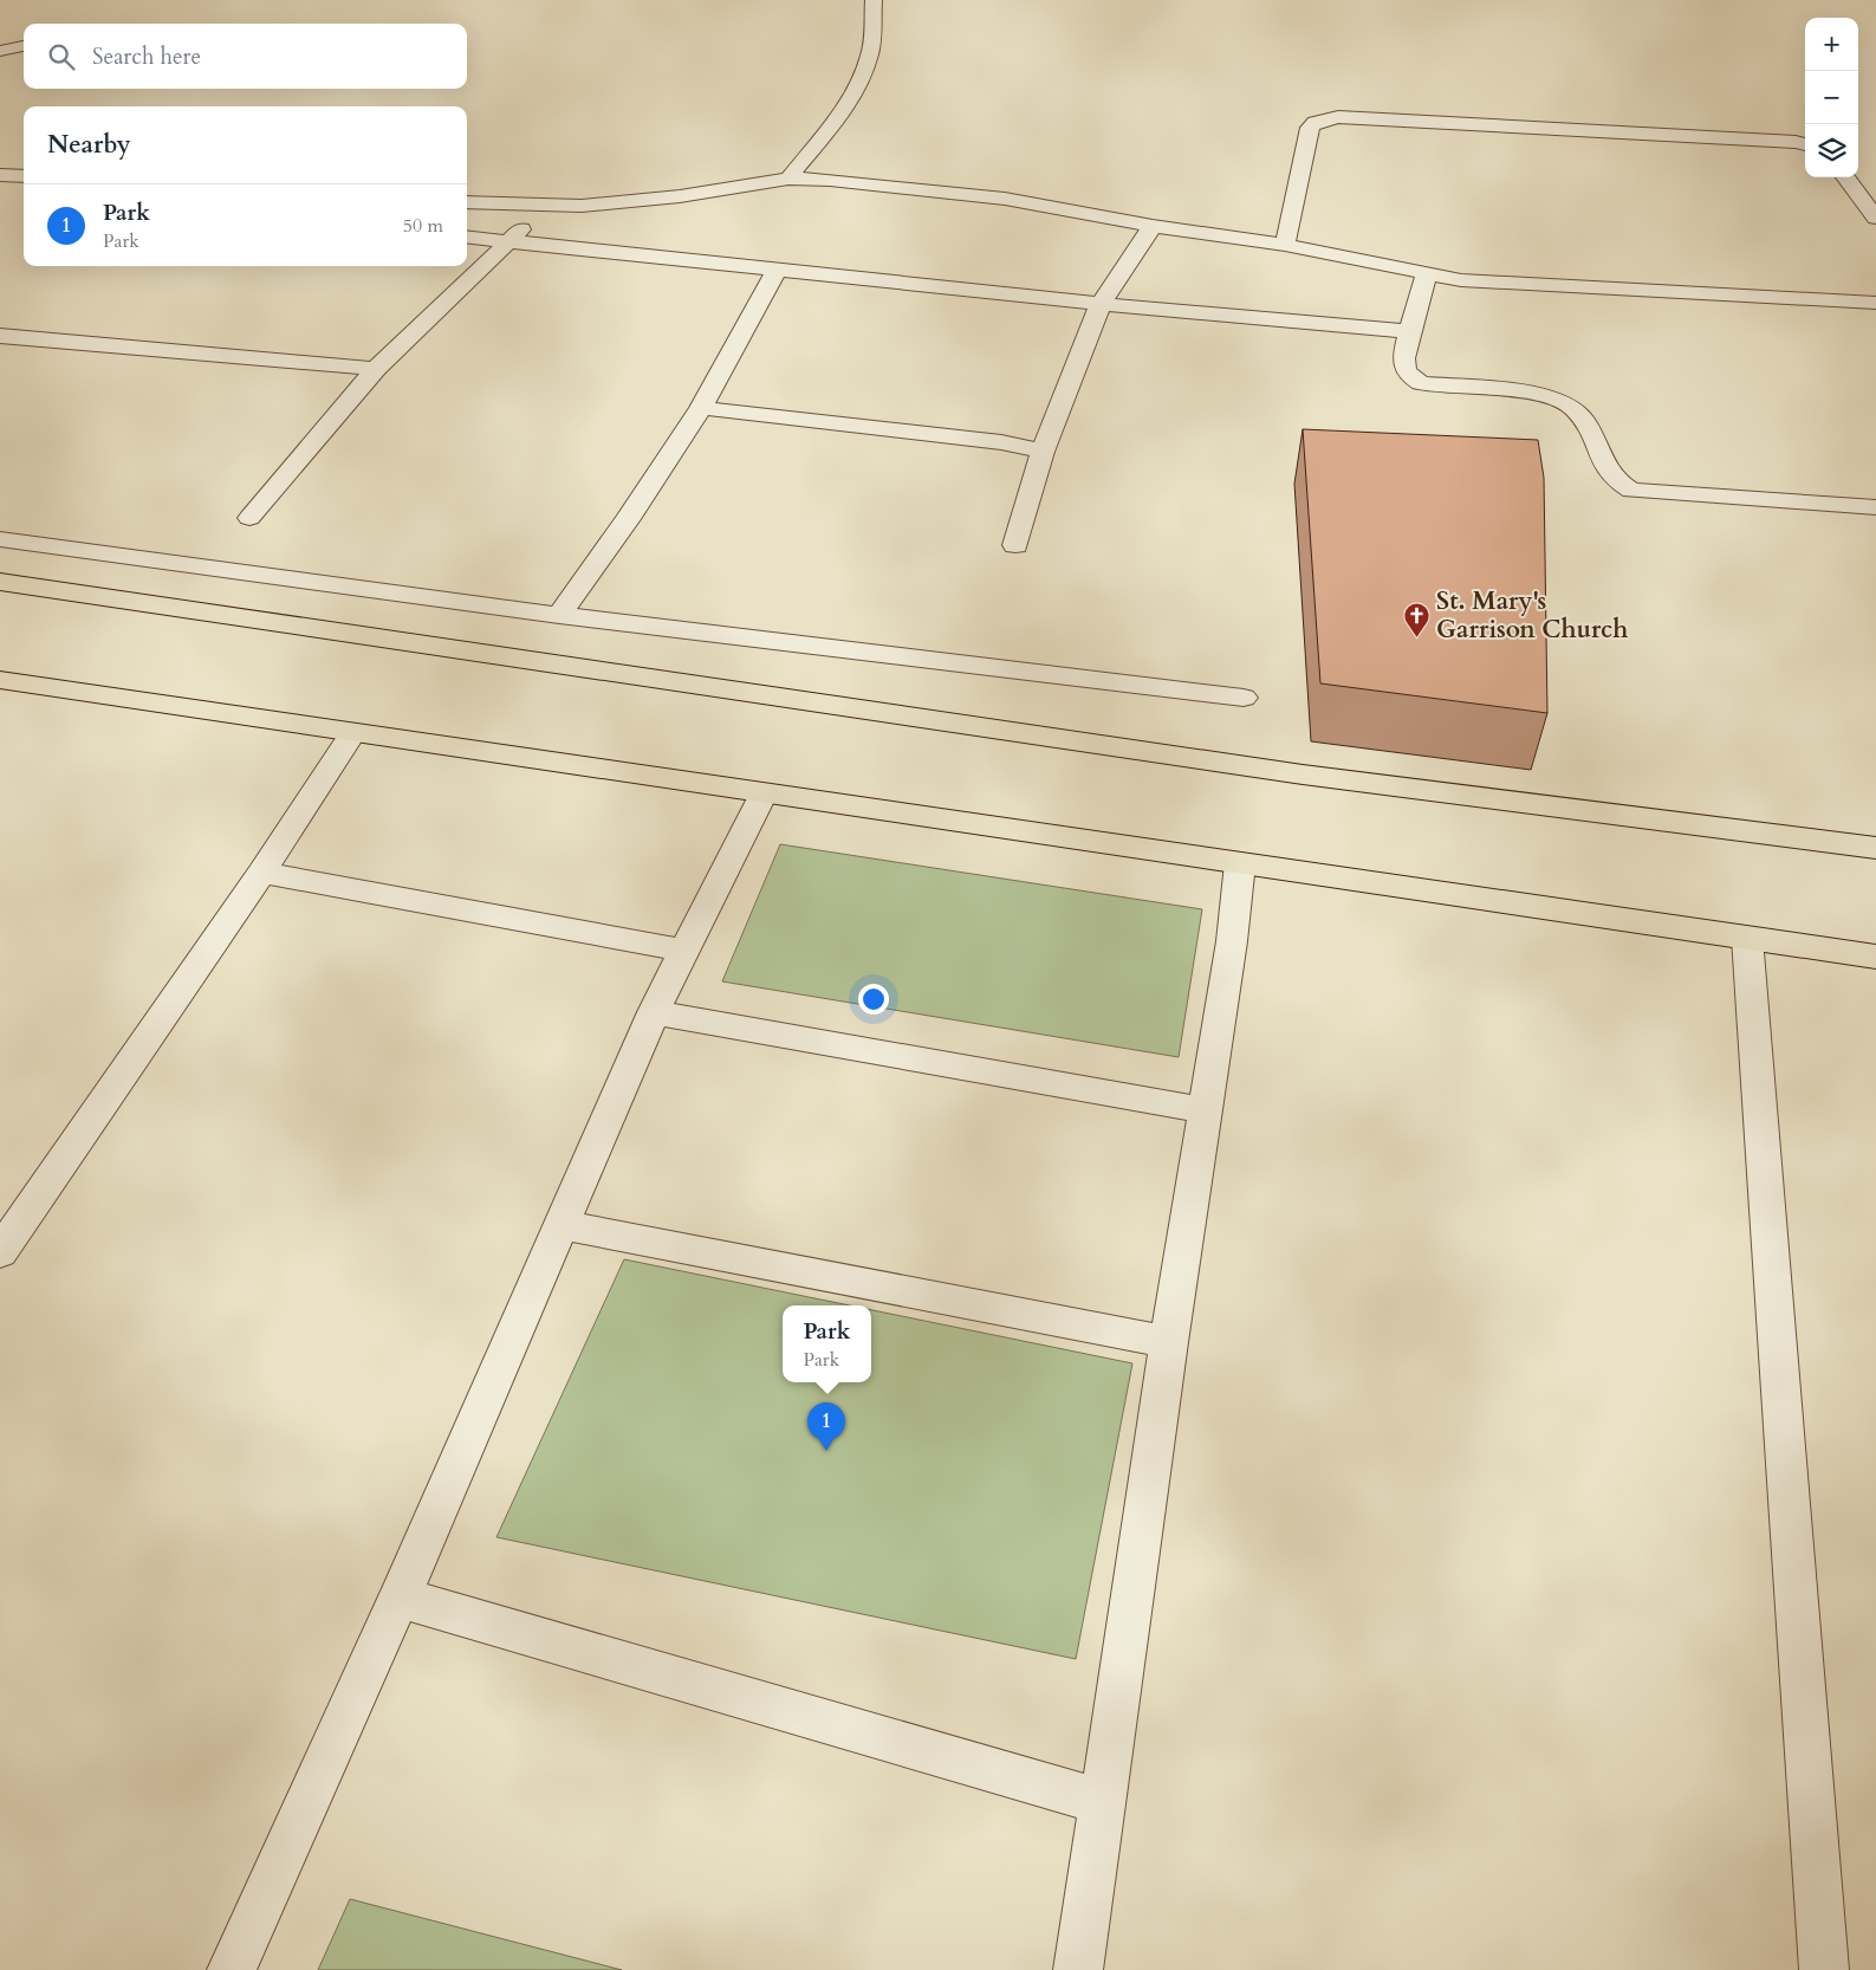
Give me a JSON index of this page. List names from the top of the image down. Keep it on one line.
{"places":{"church":["St. Mary's Garrison Church"]},"page":{"map_buttons":["+","−"],"search":"Search here","heading":"Nearby","list":[{"mark":"1","name":"Park","note":"Park","value":"50 m"}],"popup":["Park","Park"],"pins":"1"}}
